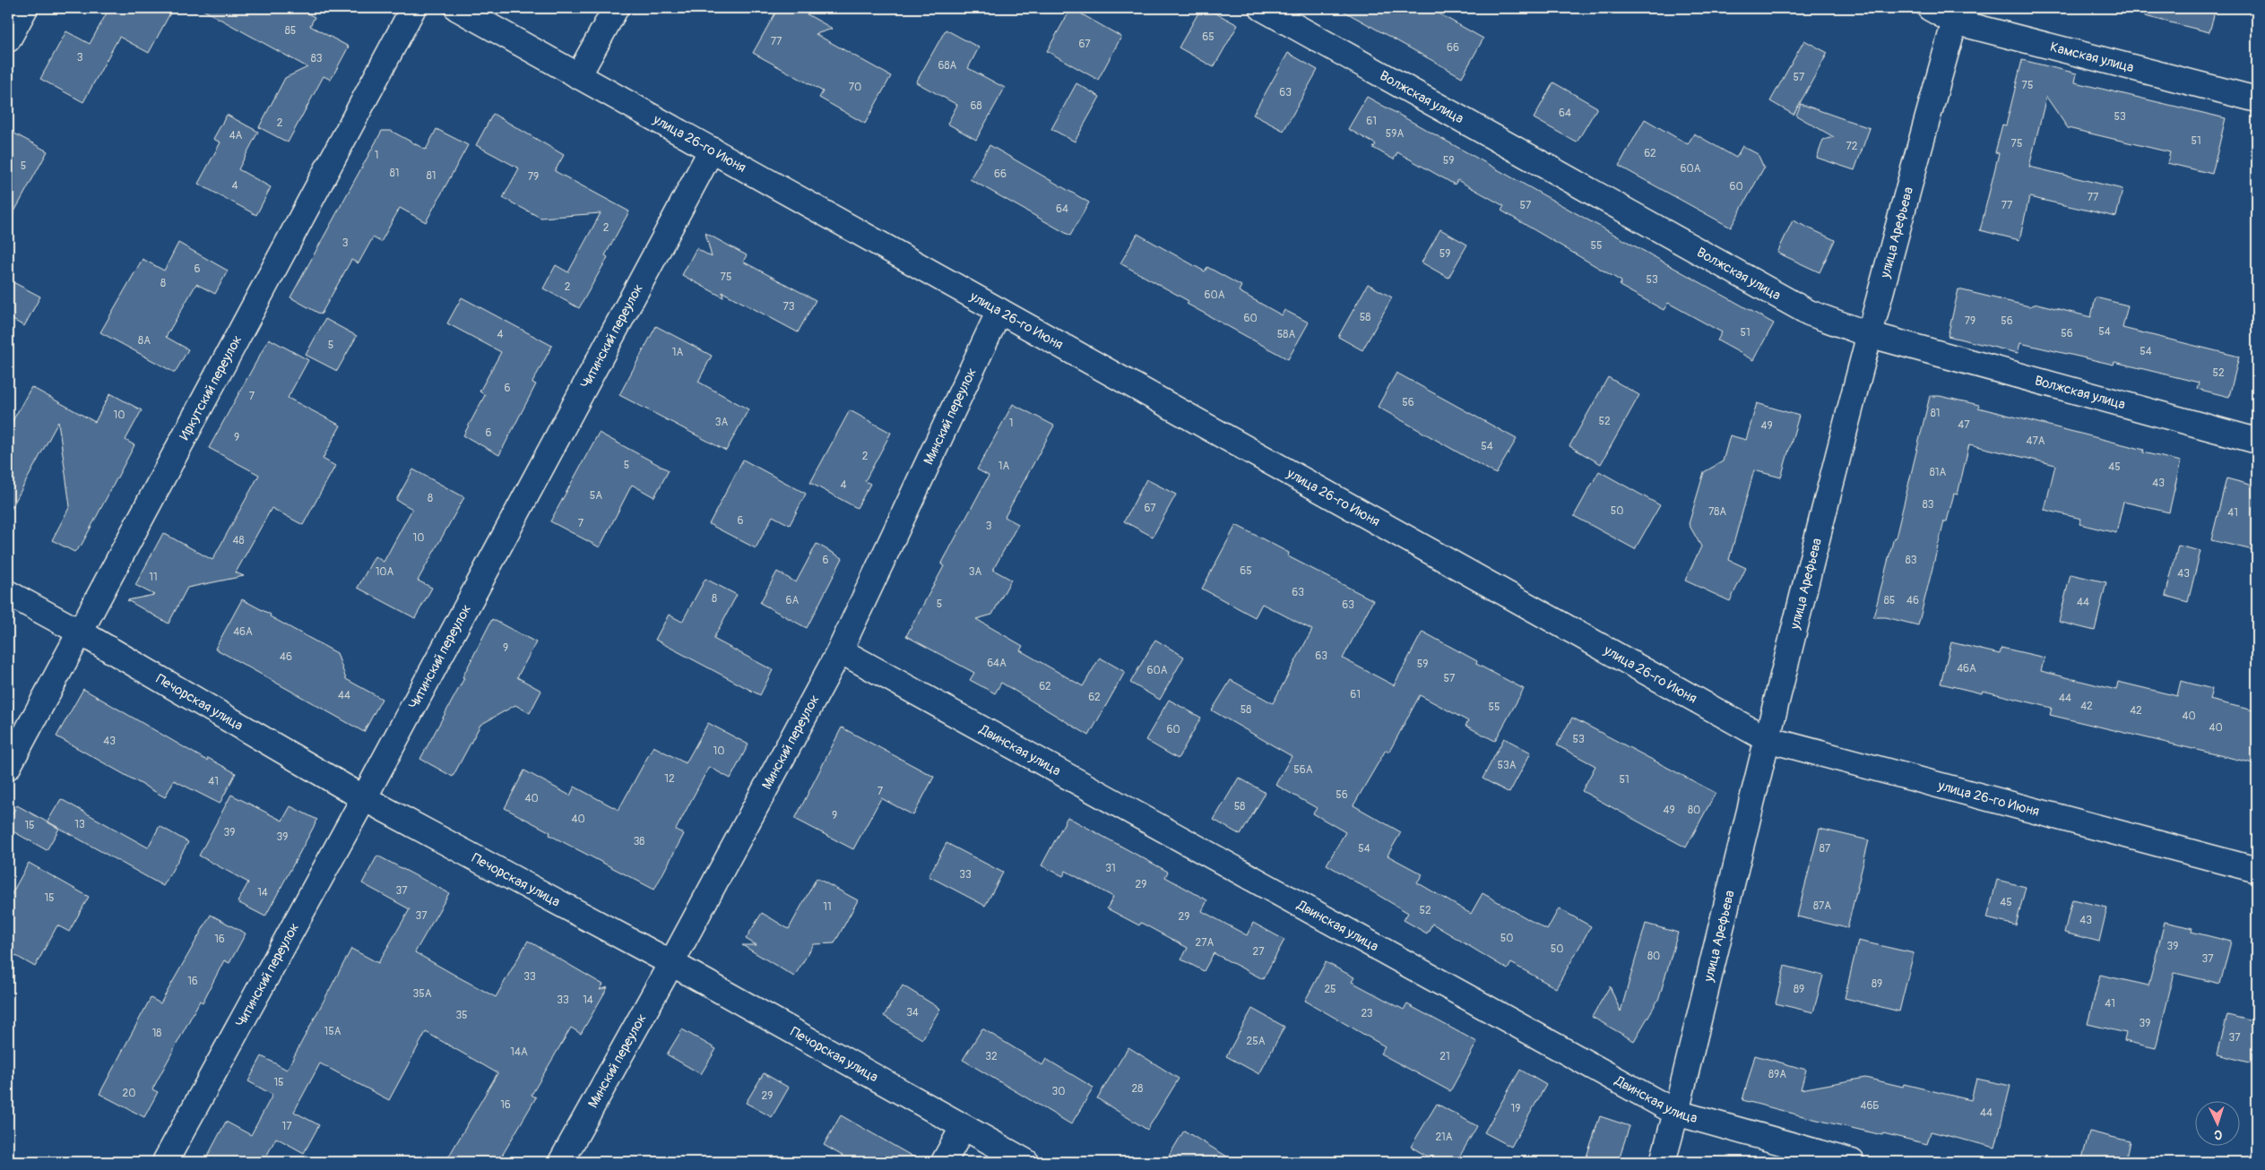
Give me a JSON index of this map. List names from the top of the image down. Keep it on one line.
{"streets":{"street":["Камская улица","Волжская улица","улица 26-го Июня","улица Арефьева","Читинский переулок","Иркутский переулок","Минский переулок","Печорская улица","Двинская улица"]},"crossings":[["Камская улица","улица Арефьева"],["Волжская улица","улица Арефьева"],["улица 26-го Июня","улица Арефьева"],["улица 26-го Июня","Читинский переулок"],["улица 26-го Июня","Минский переулок"],["улица Арефьева","Двинская улица"],["Читинский переулок","Печорская улица"],["Иркутский переулок","Печорская улица"],["Минский переулок","Печорская улица"],["Минский переулок","Двинская улица"]],"house_numbers":["85","65","77","67","66","3","83","68А","57","75","70","63","68","64","53","61","2","59А","4А","51","75","72","62","1","59","5","60А","81","66","81","79","4","60","77","57","77","64","2","3","55","59","6","75","53","8","2","60А","73","58","60","79","56","54","51","56","4","58А","8А","5","54","1А","52","6","7","56","81","10","52","3А","1","47","49","6","9","47А","54","2","5","1А","45","81А","43","4","5А","8","83","67","50","78А","41","6","7","3","10","48","6","83","65","10А","3А","43","11","63","8","6А","85","46","44","5","63","46А","9","63","46","64А","59","46А","60А","57","62","61","44","62","44","42","55","58","42","40","40","60","53","43","10","53А","56А","12","51","41","7","56","40","58","49","80","9","40","13","15","39","39","38","54","87","31","33","29","37","14","15","45","87А","11","52","37","29","43","50","16","27А","39","50","27","80","37","33","16","89","25","89","35А","33","14","41","34","23","35","39","15А","18","37","25А","14А","32","21","89А","15","28","30","20","29","16","46Б","19","44","17","21А"],"north":"bottom"}
